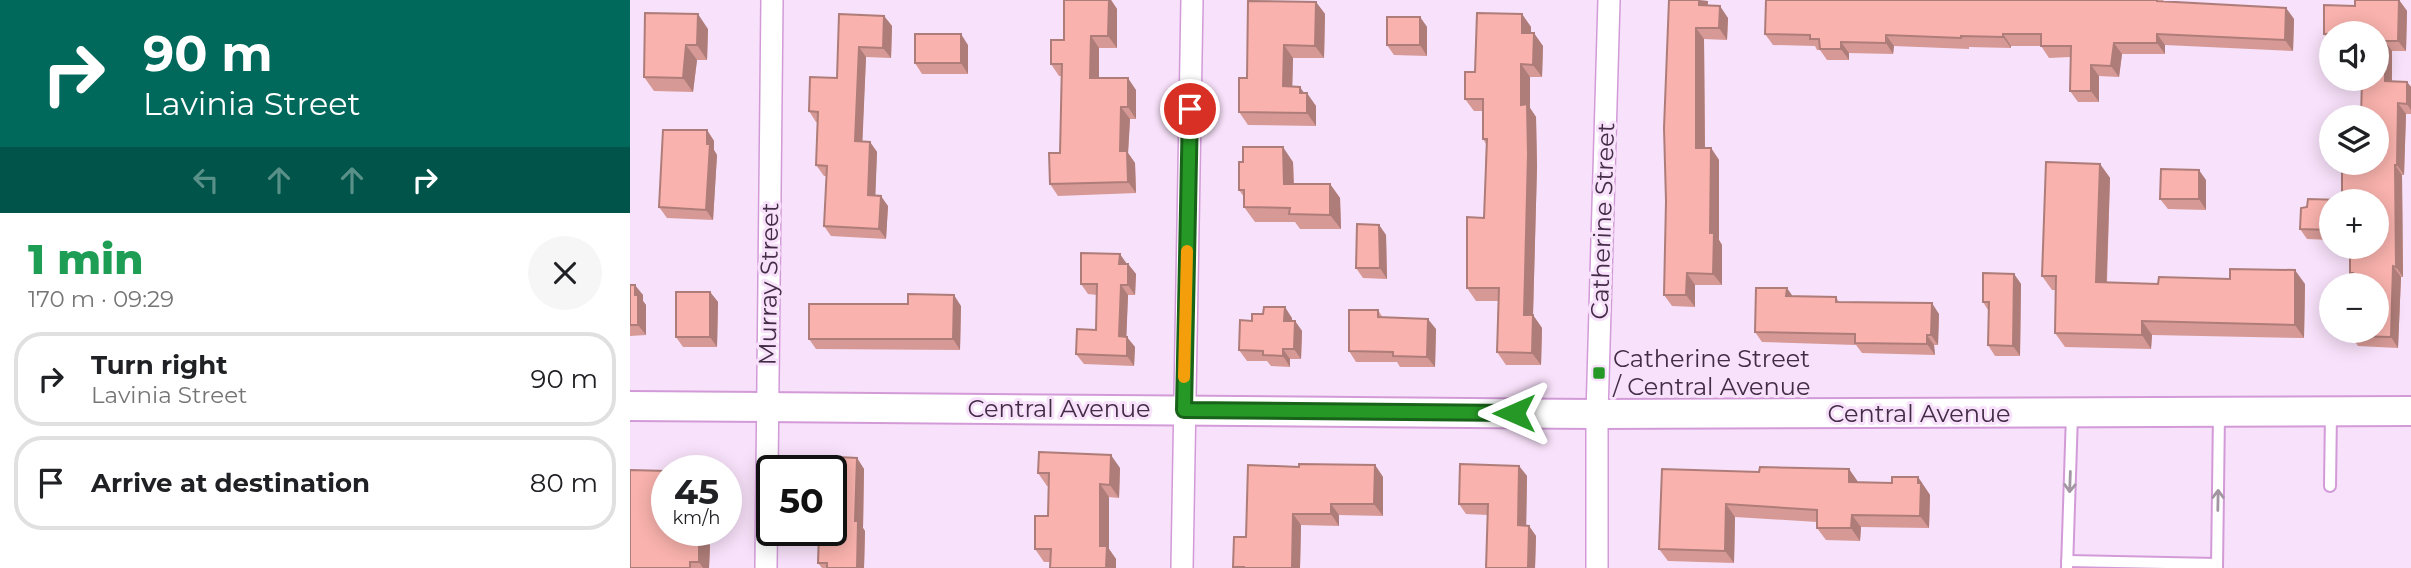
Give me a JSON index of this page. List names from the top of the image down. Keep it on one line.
{"streets":{"main road":["Central Avenue"],"street":["Catherine Street","Murray Street"]},"crossings":[["Catherine Street","Central Avenue"],["Murray Street","Central Avenue"]],"places":{"transit":["Catherine Street / Central Avenue"]},"page":{"turn":["90 m","Lavinia Street"],"map_buttons":["+","−"],"heading":["1 min","170 m · 09:29"],"list":[{"name":"Turn right","note":"Lavinia Street","value":"90 m"},{"name":"Arrive at destination","value":"80 m"}],"speed":"45 km/h","limit":"50"}}
